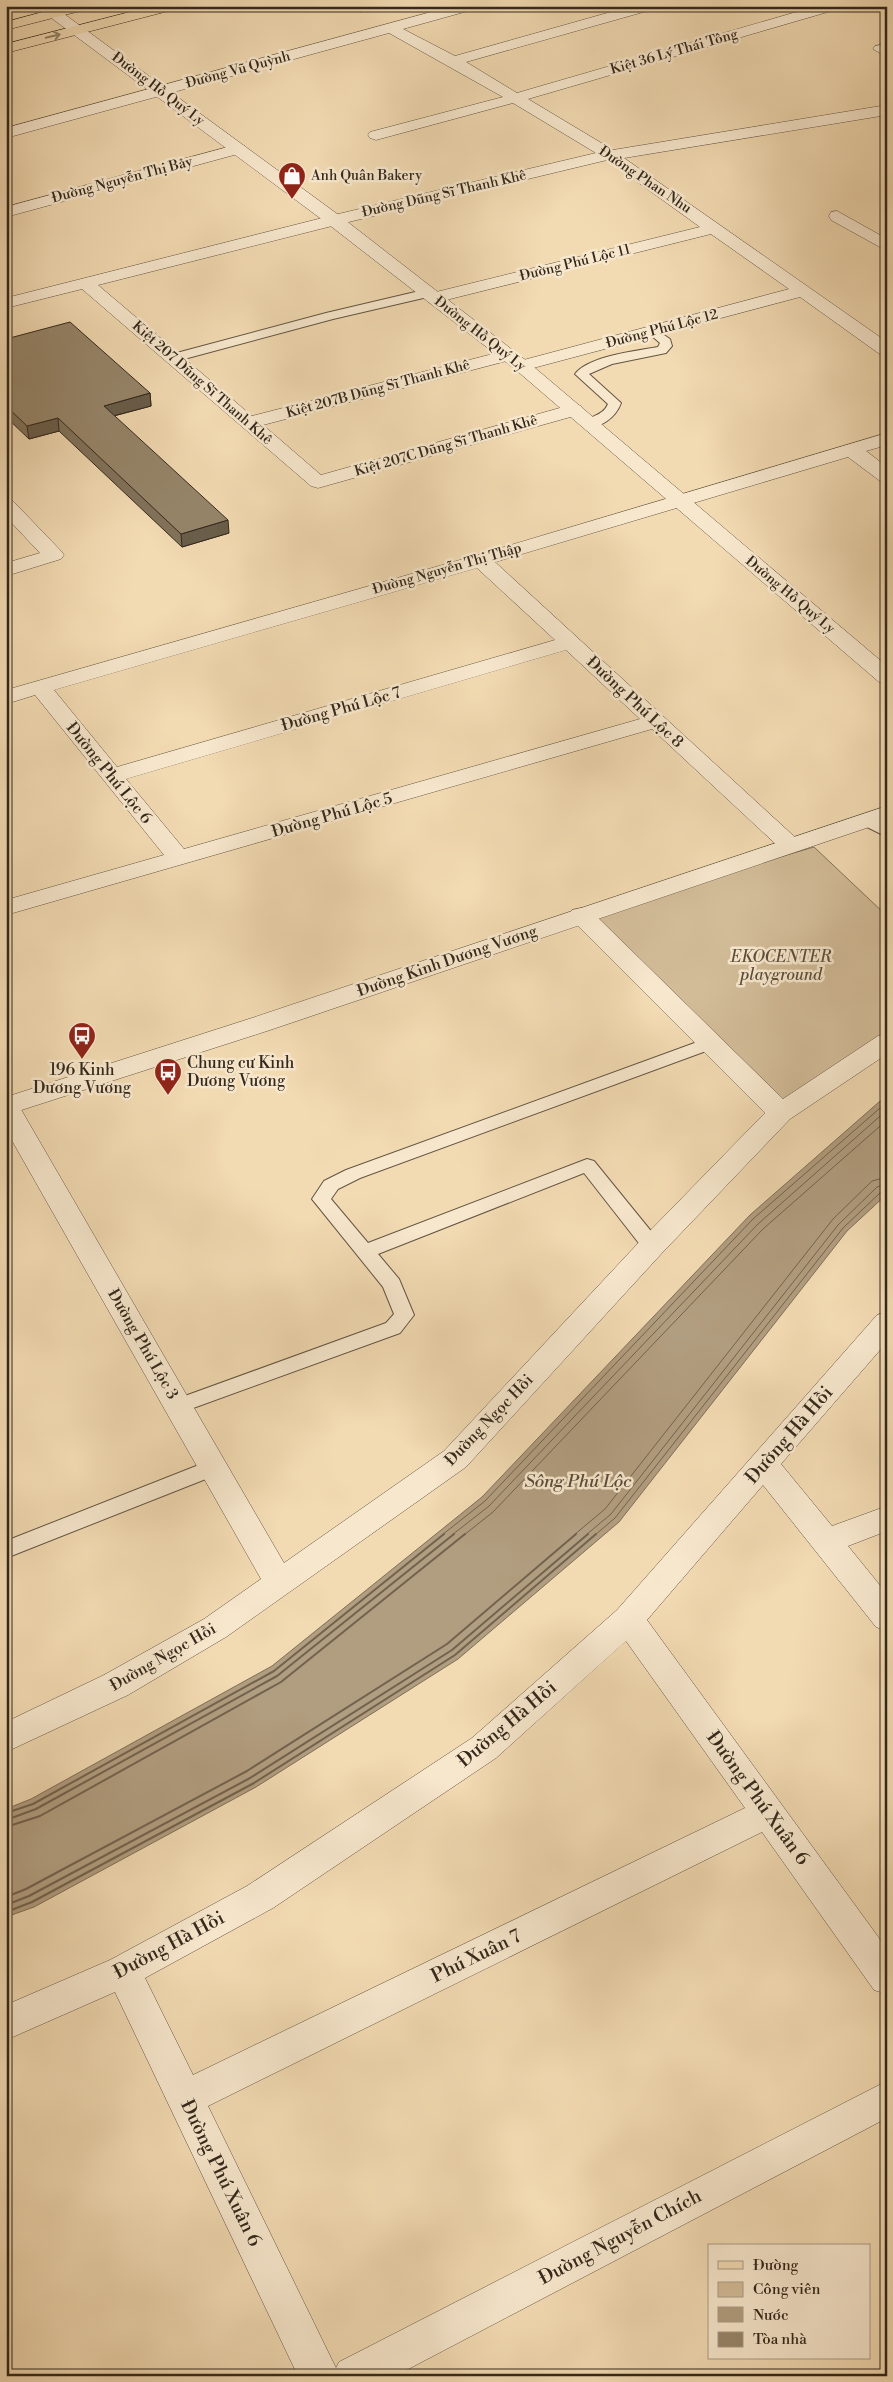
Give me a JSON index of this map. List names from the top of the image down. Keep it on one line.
{"streets":{"street":["Kiệt 36 Lý Thái Tông","Đường Vũ Quỳnh","Đường Hồ Quý Ly","Đường Nguyễn Thị Bảy","Đường Phan Nhu","Đường Dũng Sĩ Thanh Khê","Đường Phú Lộc 11","Đường Phú Lộc 12","Kiệt 207 Dũng Sĩ Thanh Khê","Kiệt 207B Dũng Sĩ Thanh Khê","Kiệt 207C Dũng Sĩ Thanh Khê","Đường Nguyễn Thị Thập","Đường Phú Lộc 8","Đường Phú Lộc 7","Đường Phú Lộc 6","Đường Phú Lộc 5","Đường Kinh Dương Vương","Đường Phú Lộc 3","Đường Ngọc Hồi","Đường Hà Hồi","Đường Phú Xuân 6","Phú Xuân 7","Đường Nguyễn Chích"]},"crossings":[["Kiệt 36 Lý Thái Tông","Đường Phan Nhu"],["Đường Vũ Quỳnh","Đường Hồ Quý Ly"],["Đường Vũ Quỳnh","Đường Phan Nhu"],["Đường Hồ Quý Ly","Đường Nguyễn Thị Bảy"],["Đường Hồ Quý Ly","Đường Dũng Sĩ Thanh Khê"],["Đường Hồ Quý Ly","Đường Phú Lộc 11"],["Đường Hồ Quý Ly","Đường Phú Lộc 12"],["Đường Hồ Quý Ly","Kiệt 207B Dũng Sĩ Thanh Khê"],["Đường Hồ Quý Ly","Kiệt 207C Dũng Sĩ Thanh Khê"],["Đường Hồ Quý Ly","Đường Nguyễn Thị Thập"],["Đường Phan Nhu","Đường Dũng Sĩ Thanh Khê"],["Đường Phan Nhu","Đường Phú Lộc 11"],["Đường Phan Nhu","Đường Phú Lộc 12"],["Đường Dũng Sĩ Thanh Khê","Kiệt 207 Dũng Sĩ Thanh Khê"],["Đường Phú Lộc 12","Kiệt 207B Dũng Sĩ Thanh Khê"],["Kiệt 207 Dũng Sĩ Thanh Khê","Kiệt 207B Dũng Sĩ Thanh Khê"],["Kiệt 207 Dũng Sĩ Thanh Khê","Kiệt 207C Dũng Sĩ Thanh Khê"],["Đường Nguyễn Thị Thập","Đường Phú Lộc 8"],["Đường Nguyễn Thị Thập","Đường Phú Lộc 6"],["Đường Phú Lộc 8","Đường Phú Lộc 7"],["Đường Phú Lộc 8","Đường Phú Lộc 5"],["Đường Phú Lộc 8","Đường Kinh Dương Vương"],["Đường Phú Lộc 7","Đường Phú Lộc 6"],["Đường Phú Lộc 6","Đường Phú Lộc 5"],["Đường Kinh Dương Vương","Đường Phú Lộc 3"],["Đường Phú Lộc 3","Đường Ngọc Hồi"],["Đường Hà Hồi","Đường Phú Xuân 6"],["Đường Phú Xuân 6","Phú Xuân 7"]],"water":["Sông Phú Lộc"],"parks":["EKOCENTER playground"],"places":{"shop":["Anh Quân Bakery"],"bus stop":["196 Kinh Dương Vương","Chung cư Kinh Dương Vương"]},"legend":["Đường","Công viên","Nước","Tòa nhà"]}
